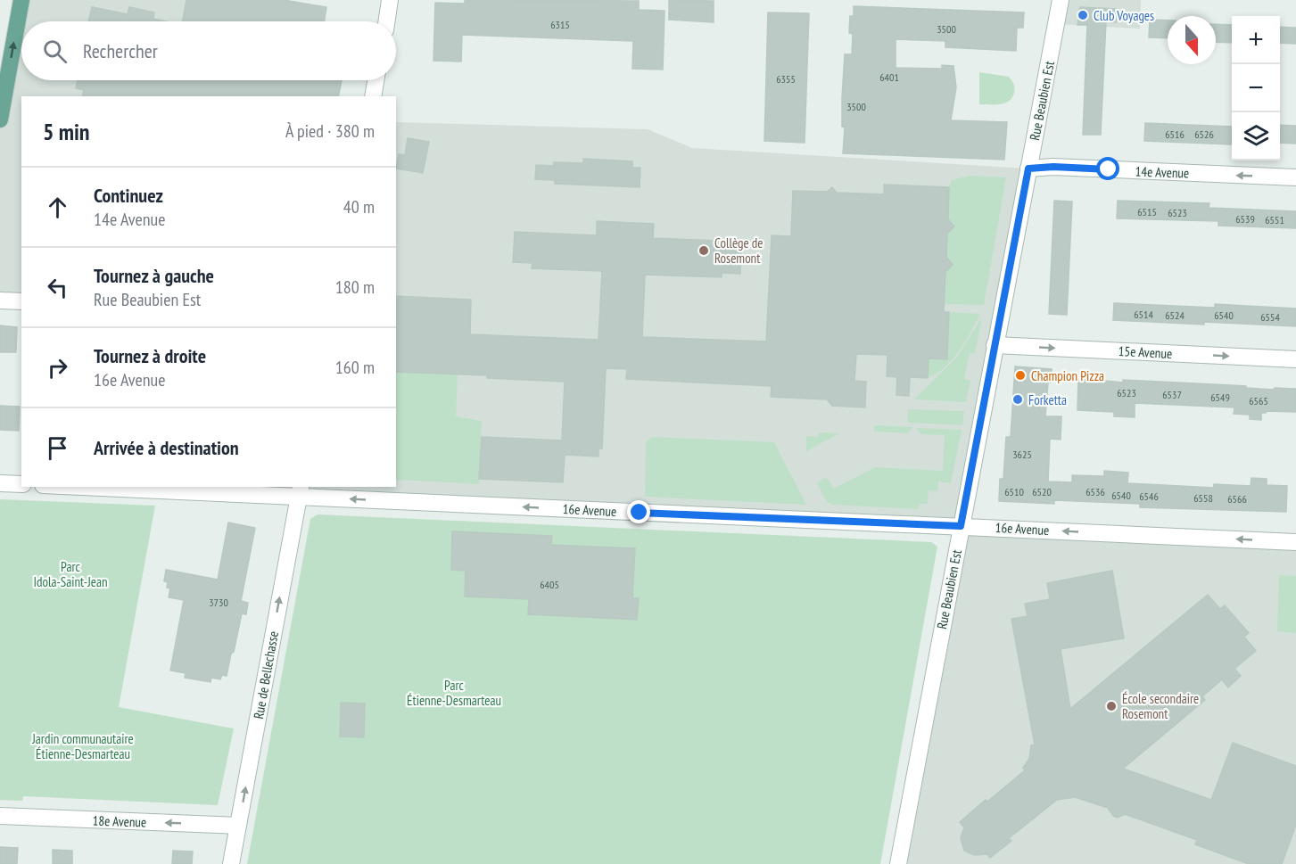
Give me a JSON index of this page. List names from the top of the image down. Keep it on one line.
{"streets":{"street":["Rue Beaubien Est","14e Avenue","15e Avenue","16e Avenue","Rue de Bellechasse","18e Avenue"]},"crossings":[["Rue Beaubien Est","14e Avenue"],["Rue Beaubien Est","15e Avenue"],["Rue Beaubien Est","16e Avenue"],["16e Avenue","Rue de Bellechasse"],["Rue de Bellechasse","18e Avenue"]],"one_way":["14e Avenue","15e Avenue","16e Avenue","Rue de Bellechasse","18e Avenue"],"parks":["Parc Idola-Saint-Jean","Parc Étienne-Desmarteau","Jardin communautaire Étienne-Desmarteau"],"places":["Club Voyages","Collège de Rosemont","Champion Pizza","Forketta","École secondaire Rosemont"],"house_numbers":["6315","3500","6401","6355","3500","6516","6526","6515","6523","6539","6551","6514","6524","6540","6554","6523","6537","6549","6565","3625","6510","6520","6536","6540","6546","6558","6566","6405","3730"],"north":"bottom","page":{"map_buttons":["+","−"],"search":"Rechercher","heading":["5 min","À pied · 380 m"],"list":[["Continuez","14e Avenue","40 m"],["Tournez à gauche","Rue Beaubien Est","180 m"],["Tournez à droite","16e Avenue","160 m"],"Arrivée à destination"]}}
